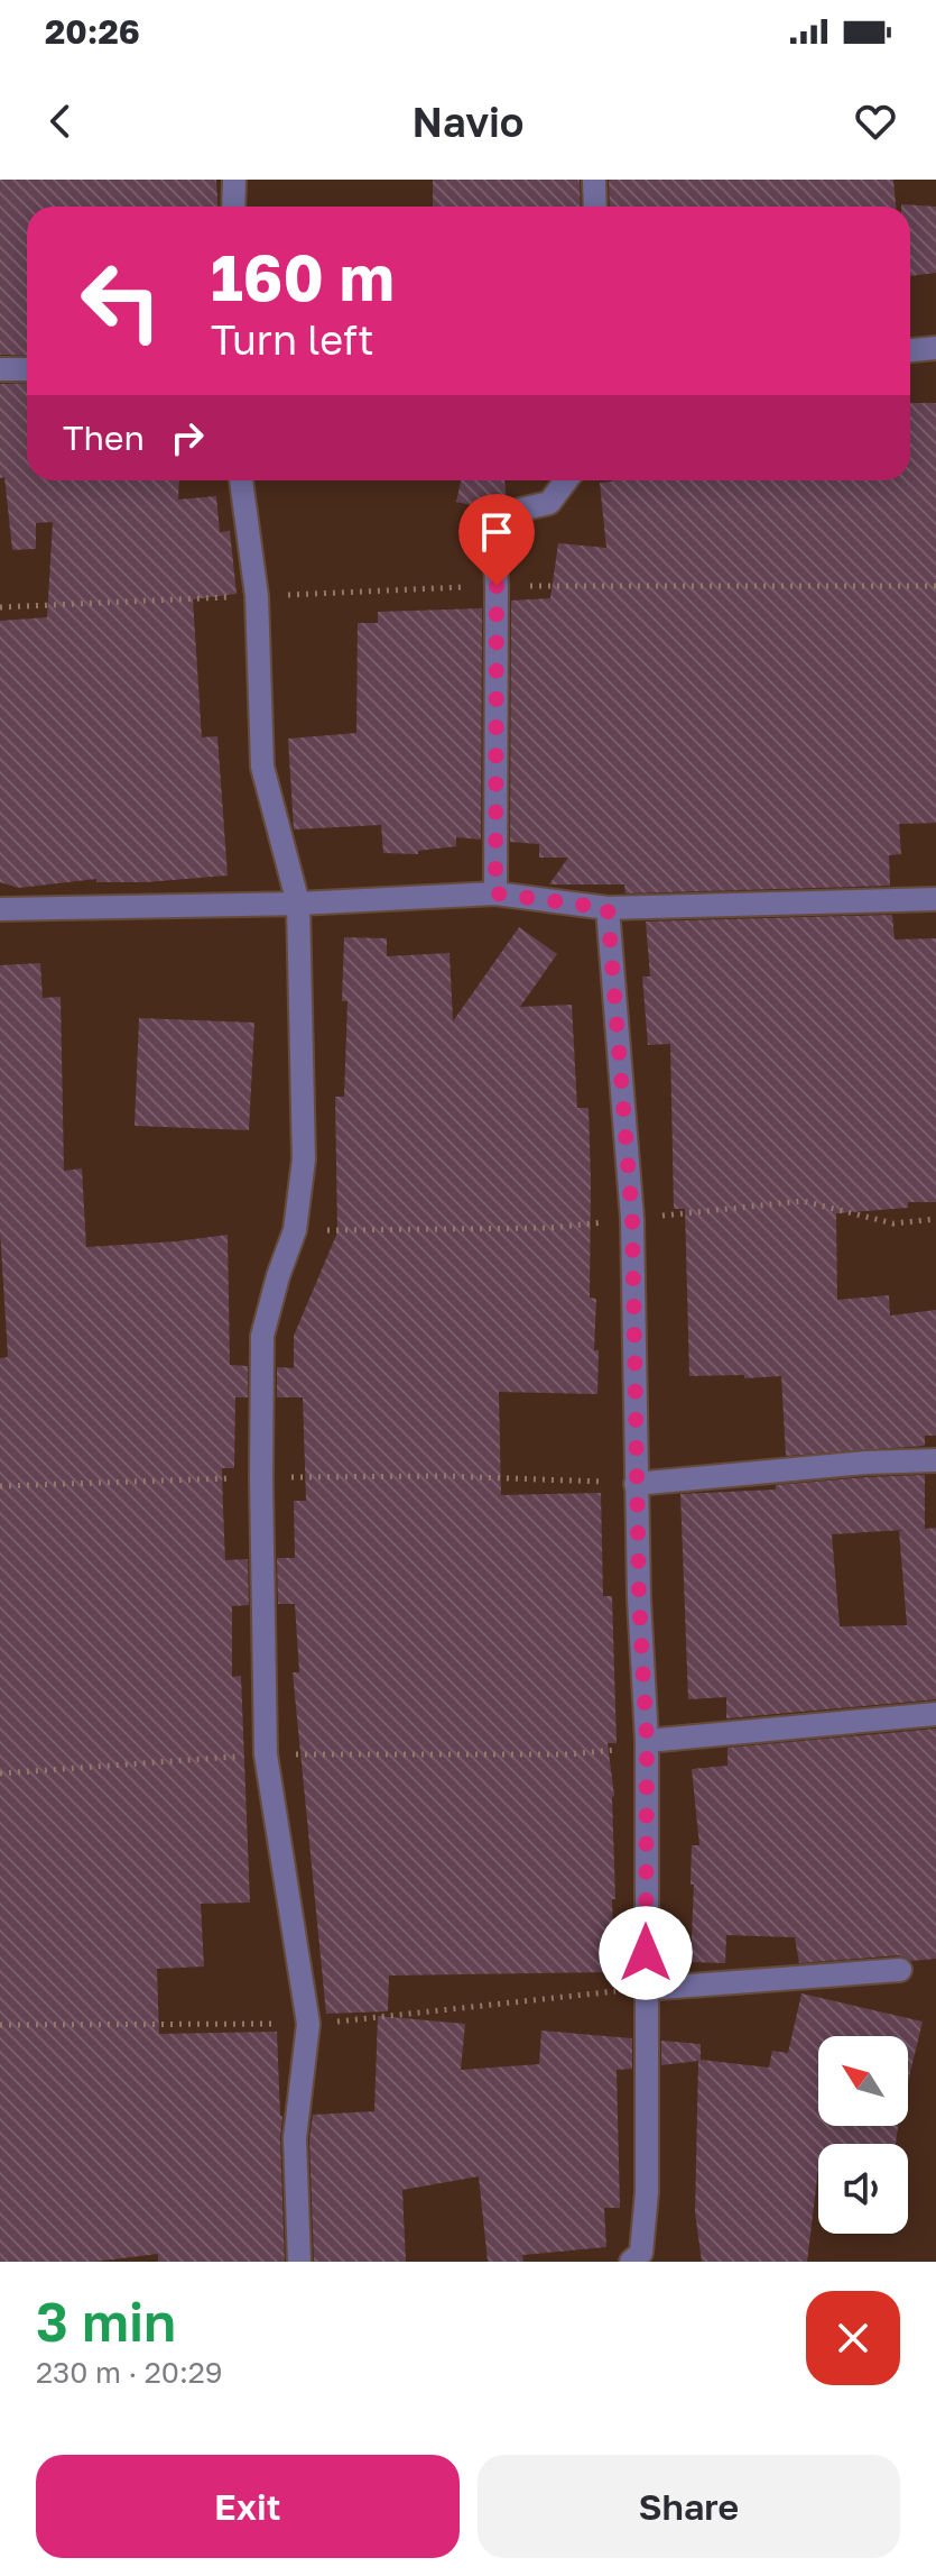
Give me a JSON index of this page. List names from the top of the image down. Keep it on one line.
{"north":"top left","page":{"status":"20:26","header":"Navio","turn":["160 m","Turn left"],"then":"Then","heading":["3 min","230 m · 20:29"],"buttons":["Exit","Share"]}}
